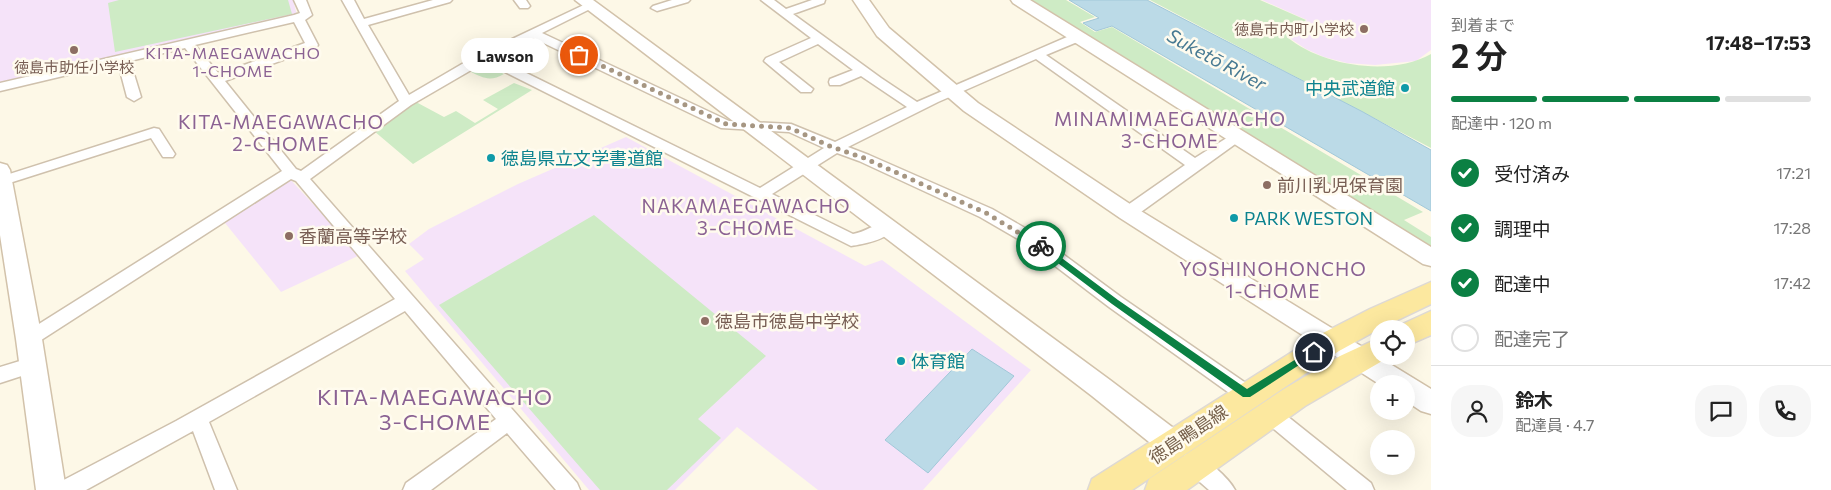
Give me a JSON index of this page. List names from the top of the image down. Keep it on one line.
{"streets":{"main road":["徳島鴨島線"]},"districts":["KITA-MAEGAWACHO 1-CHOME","MINAMIMAEGAWACHO 3-CHOME","KITA-MAEGAWACHO 2-CHOME","NAKAMAEGAWACHO 3-CHOME","YOSHINOHONCHO 1-CHOME","KITA-MAEGAWACHO 3-CHOME"],"water":["Suketō River"],"places":["徳島市内町小学校","徳島市助任小学校","Lawson","中央武道館","徳島県立文学書道館","前川乳児保育園","PARK WESTON","香蘭高等学校","徳島市徳島中学校","体育館"],"page":{"heading":["2 分","到着まで","17:48–17:53"],"panel":["鈴木","配達員 · 4.7"],"bubble":"Lawson","bar":"配達中 · 120 m","list":[["受付済み","17:21"],["調理中","17:28"],["配達中","17:42"],"配達完了"],"map_buttons":["+","−"]}}
